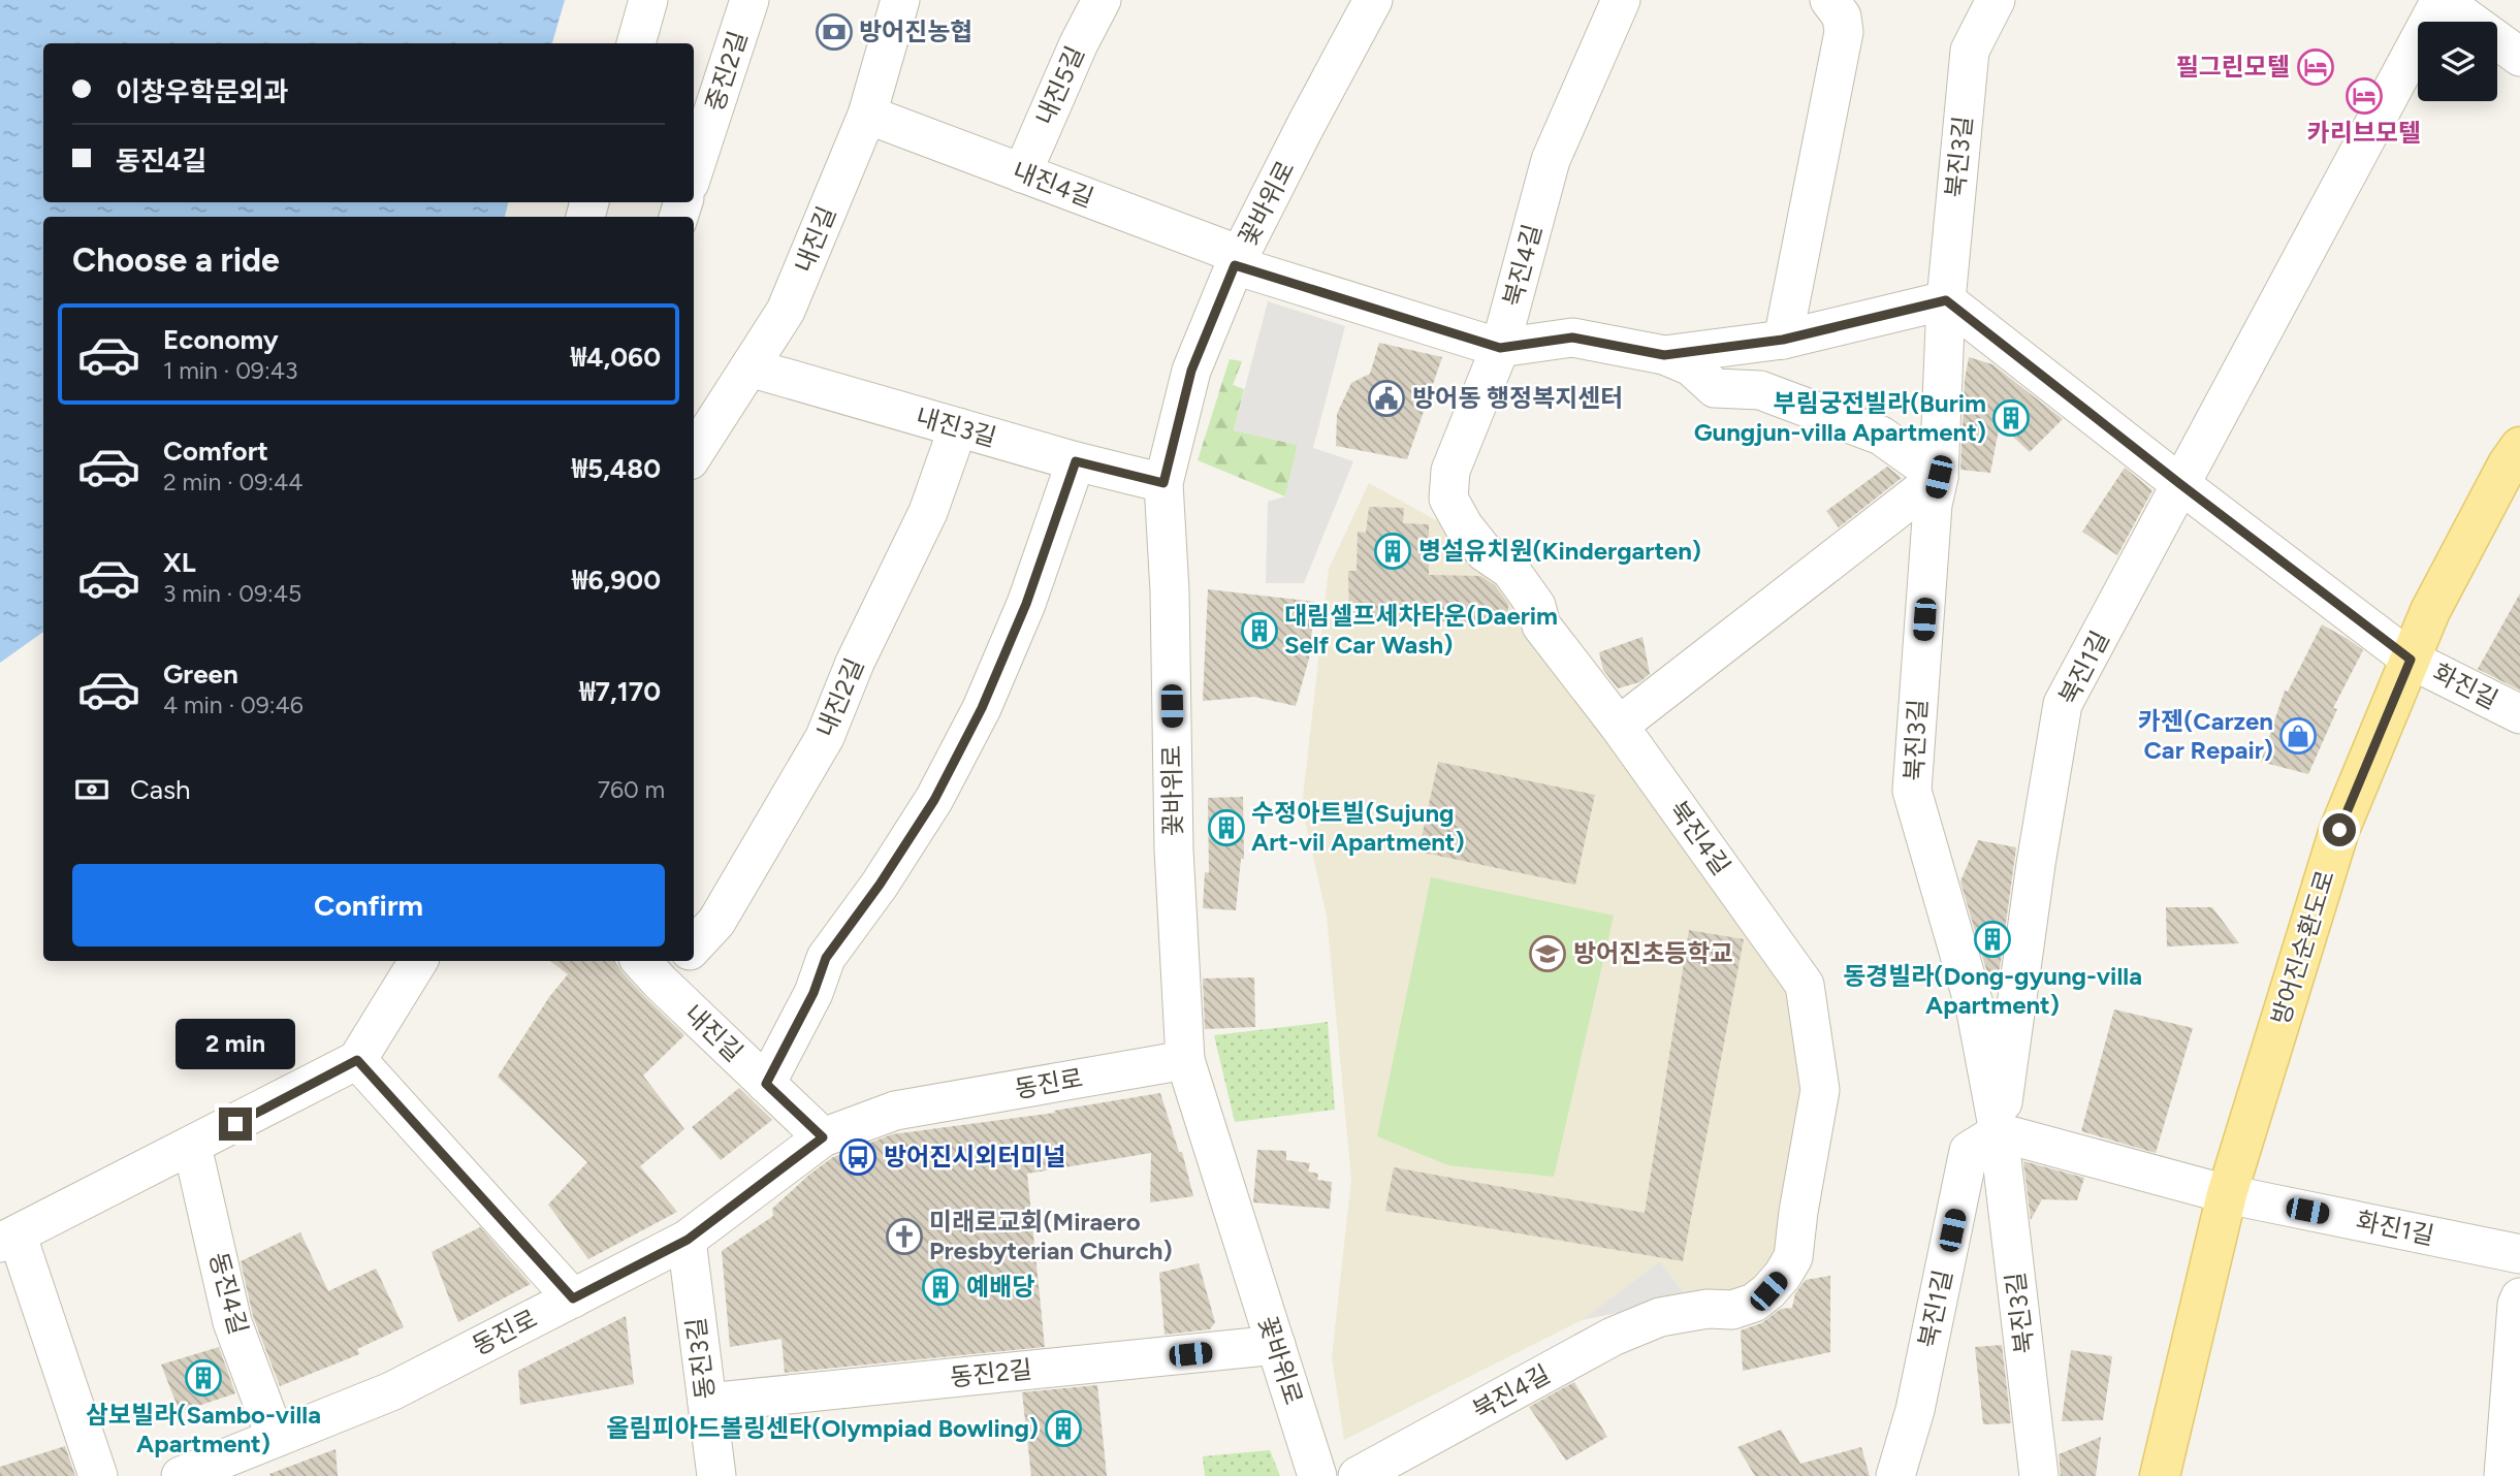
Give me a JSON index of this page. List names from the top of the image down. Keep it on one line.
{"streets":{"main road":["방어진순환도로"],"street":["중진2길","내진5길","북진3길","내진4길","꽃바위로","내진길","북진4길","내진3길","북진1길","화진길","내진2길","동진로","화진1길","동진4길","동진3길","동진2길"]},"crossings":[["내진5길","내진4길"],["북진3길","북진1길"],["북진3길","화진길"],["북진3길","화진1길"],["내진4길","꽃바위로"],["내진4길","내진길"],["내진4길","북진4길"],["꽃바위로","내진3길"],["꽃바위로","동진로"],["꽃바위로","동진2길"],["내진길","내진3길"],["내진길","동진로"],["내진3길","내진2길"],["북진1길","화진길"],["북진1길","화진1길"],["화진길","방어진순환도로"],["방어진순환도로","화진1길"],["동진로","동진4길"],["동진로","동진3길"],["동진3길","동진2길"]],"places":{"bank":["방어진농협"],"hotel":["필그린모텔","카리브모텔"],"public building":["방어동 행정복지센터"],"building":["부림궁전빌라(Burim Gungjun-villa Apartment)","병설유치원(Kindergarten)","대림셀프세차타운(Daerim Self Car Wash)","수정아트빌(Sujung Art-vil Apartment)","동경빌라(Dong-gyung-villa Apartment)","예배당","삼보빌라(Sambo-villa Apartment)","올림피아드볼링센타(Olympiad Bowling)"],"shop":["카젠(Carzen Car Repair)"],"school or university":["방어진초등학교"],"bus stop":["방어진시외터미널"],"church":["미래로교회(Miraero Presbyterian Church)"]},"page":{"banner":["이창우학문외과","동진4길"],"heading":"Choose a ride","list":[{"name":"Economy","note":"1 min · 09:43","value":"₩4,060"},{"name":"Comfort","note":"2 min · 09:44","value":"₩5,480"},{"name":"XL","note":"3 min · 09:45","value":"₩6,900"},{"name":"Green","note":"4 min · 09:46","value":"₩7,170"}],"pay":["Cash","760 m"],"buttons":"Confirm","bubble":"2 min"}}
